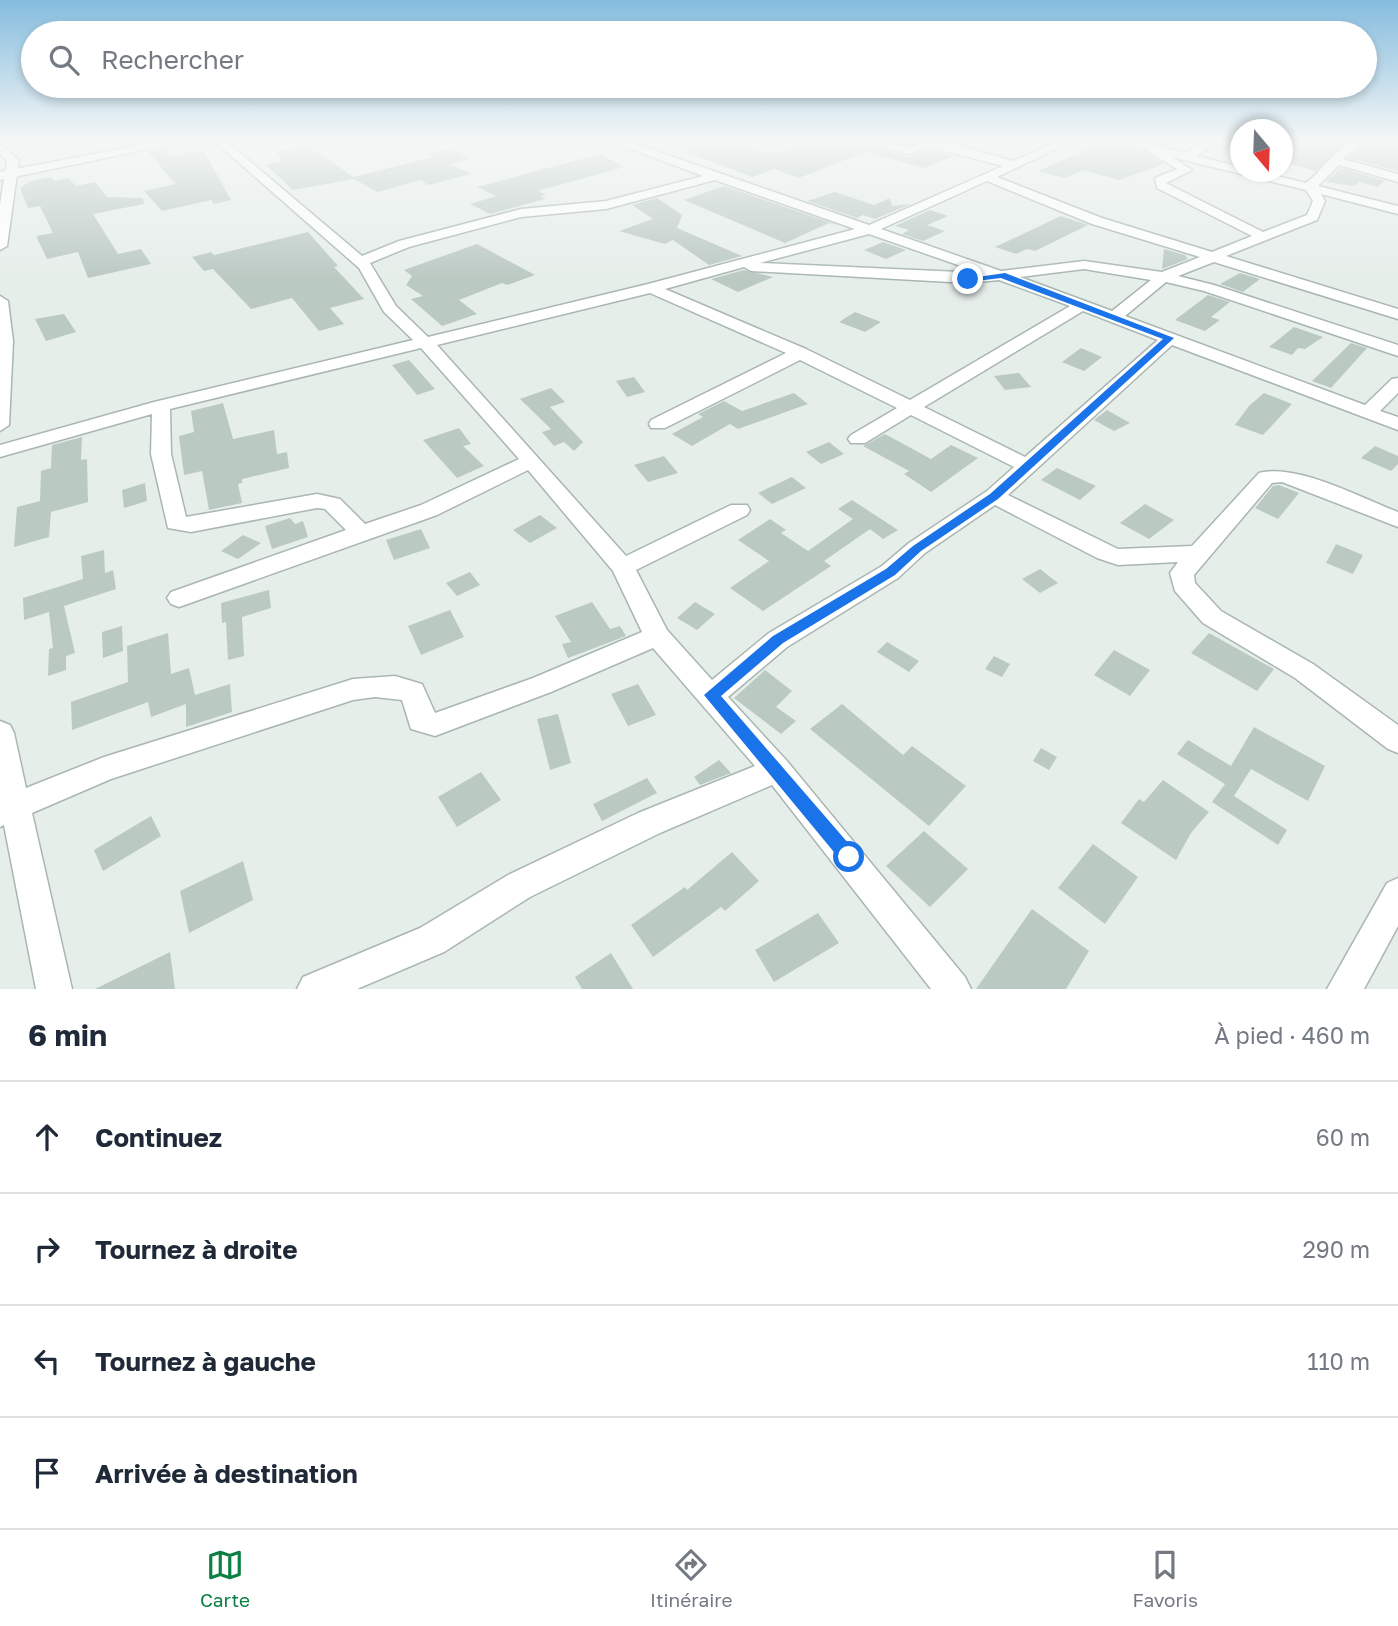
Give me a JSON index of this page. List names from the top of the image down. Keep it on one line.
{"north":"bottom","page":{"search":"Rechercher","heading":["6 min","À pied · 460 m"],"list":[["Continuez","60 m"],["Tournez à droite","290 m"],["Tournez à gauche","110 m"],"Arrivée à destination"],"nav":["Carte","Itinéraire","Favoris"]}}
